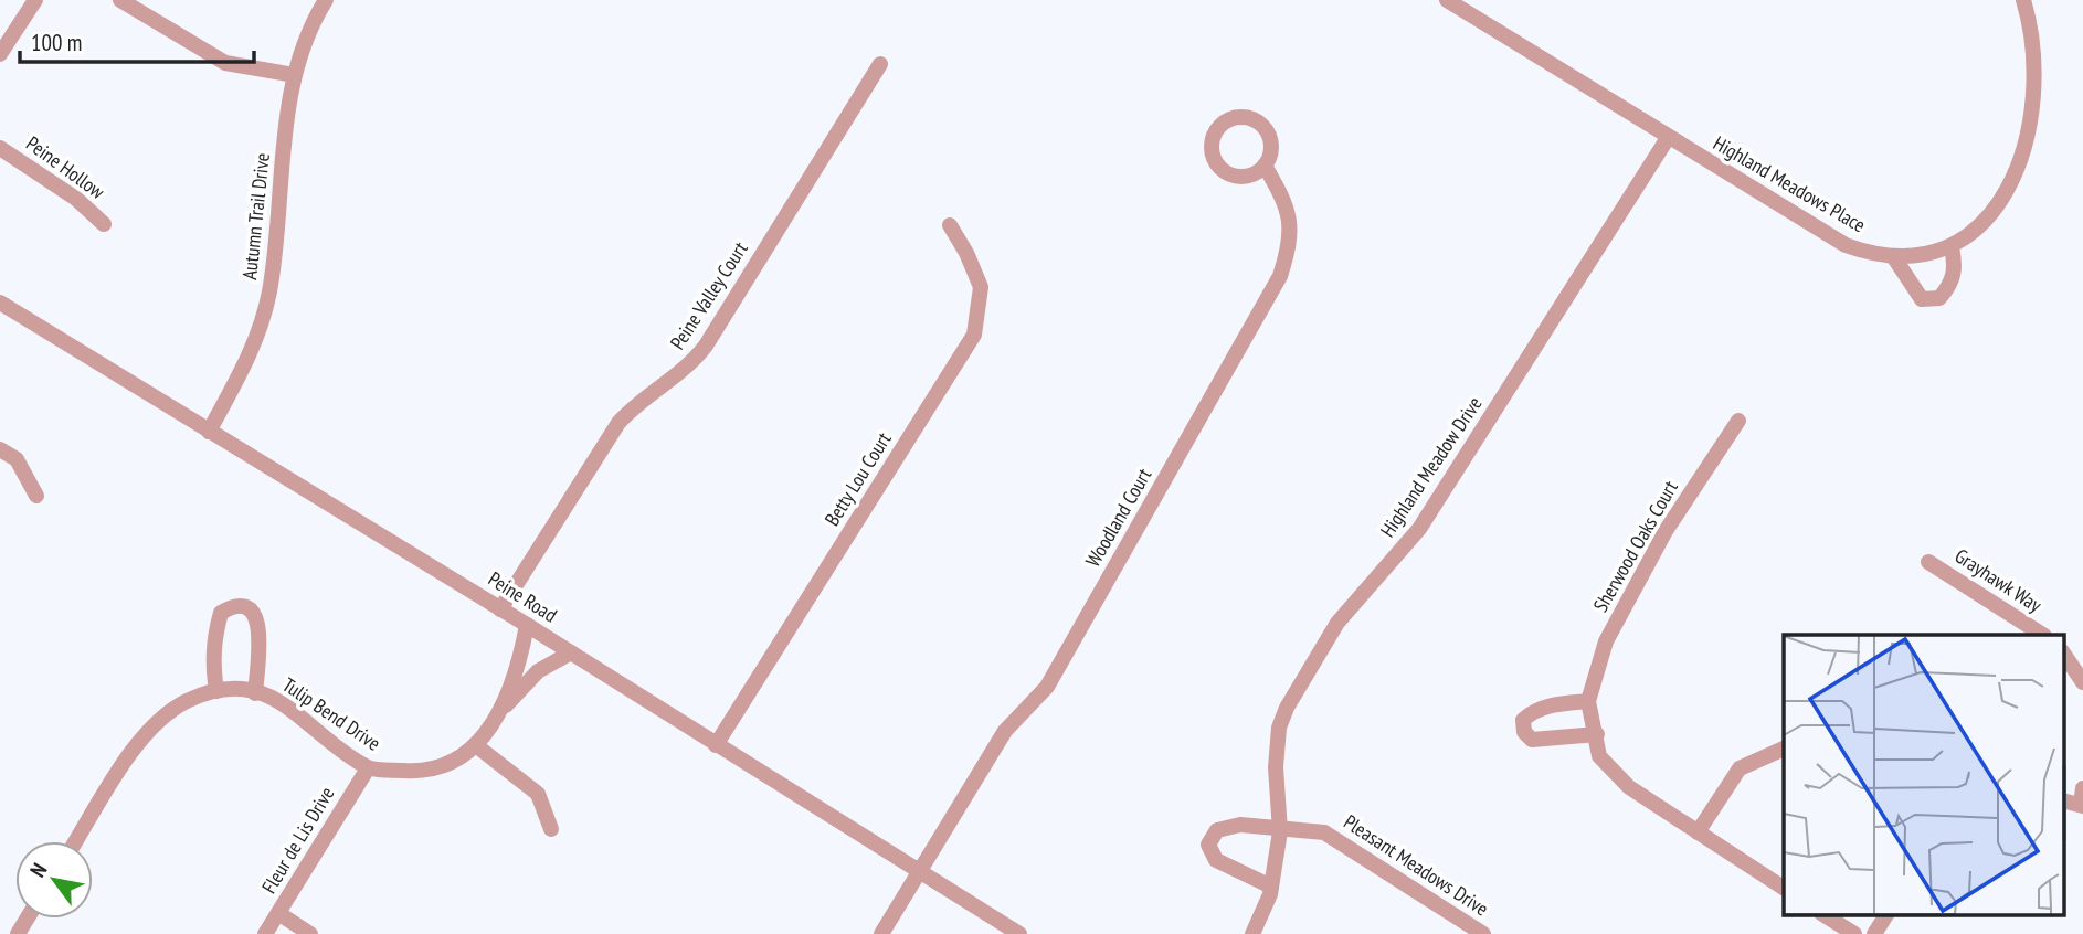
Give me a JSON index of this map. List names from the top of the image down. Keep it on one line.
{"streets":{"street":["Peine Hollow","Highland Meadows Place","Autumn Trail Drive","Peine Valley Court","Highland Meadow Drive","Betty Lou Court","Woodland Court","Sherwood Oaks Court","Grayhawk Way","Peine Road","Tulip Bend Drive","Fleur de Lis Drive","Pleasant Meadows Drive"]},"crossings":[["Highland Meadows Place","Highland Meadow Drive"],["Autumn Trail Drive","Peine Road"],["Peine Valley Court","Peine Road"],["Highland Meadow Drive","Pleasant Meadows Drive"],["Betty Lou Court","Peine Road"],["Woodland Court","Peine Road"],["Tulip Bend Drive","Fleur de Lis Drive"]],"scale_bar":"100 m","north":"top left"}
